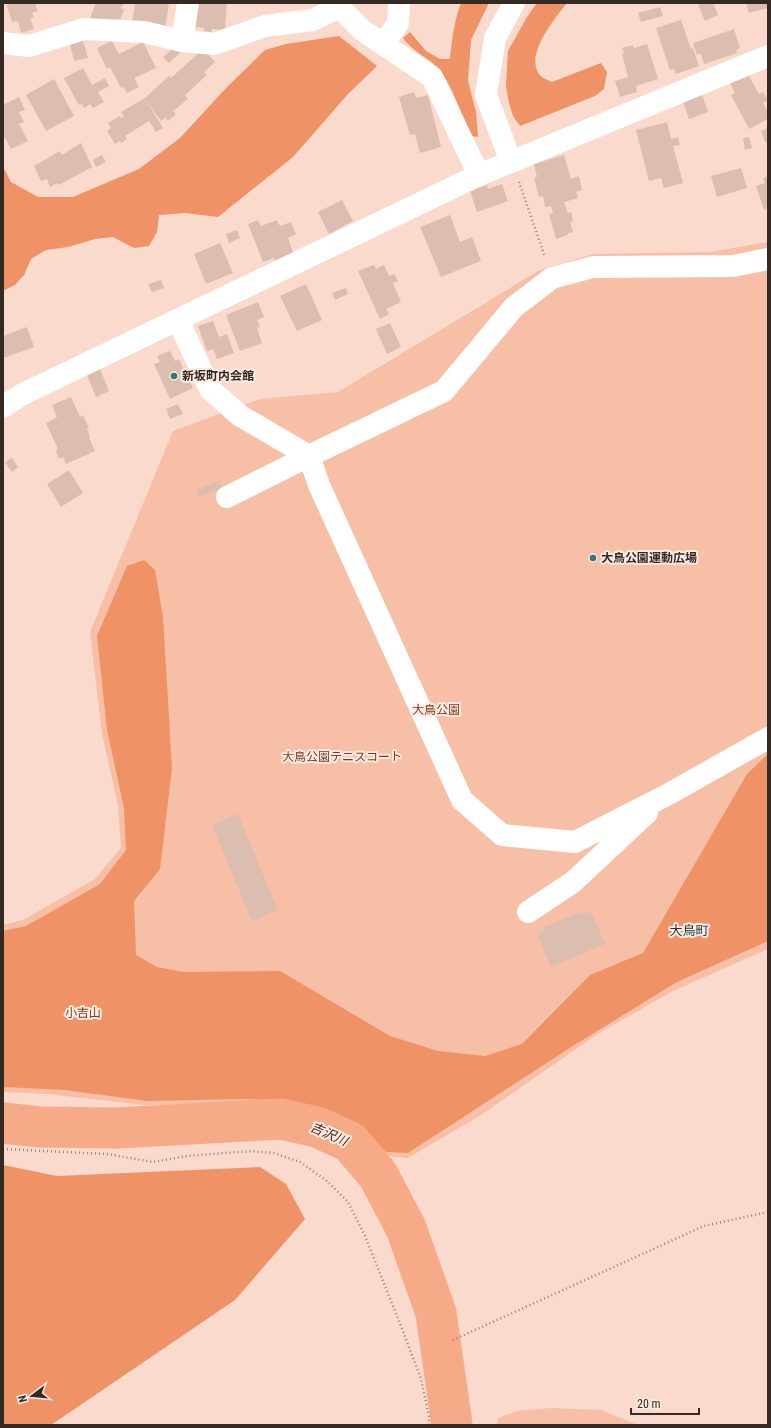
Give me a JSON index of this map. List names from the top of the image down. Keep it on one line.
{"districts":["大鳥町"],"water":["吉沢川"],"parks":["大鳥公園","大鳥公園テニスコート","小吉山"],"places":["新坂町内会館","大鳥公園運動広場"],"scale_bar":"20 m","north":"left"}
